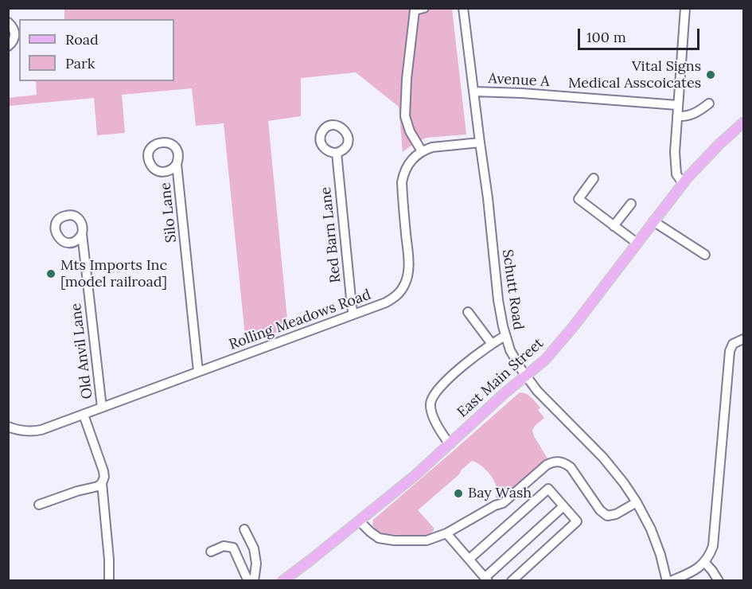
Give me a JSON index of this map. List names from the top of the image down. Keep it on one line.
{"streets":{"main road":["East Main Street"],"street":["Avenue A","Silo Lane","Red Barn Lane","Schutt Road","Rolling Meadows Road","Old Anvil Lane"]},"crossings":[["Avenue A","Schutt Road"],["Silo Lane","Rolling Meadows Road"],["Red Barn Lane","Rolling Meadows Road"],["Schutt Road","East Main Street"],["Rolling Meadows Road","Old Anvil Lane"]],"places":["Vital Signs Medical Asscoicates","Mts Imports Inc [model railroad]","Bay Wash"],"legend":["Road","Park"],"scale_bar":"100 m"}
